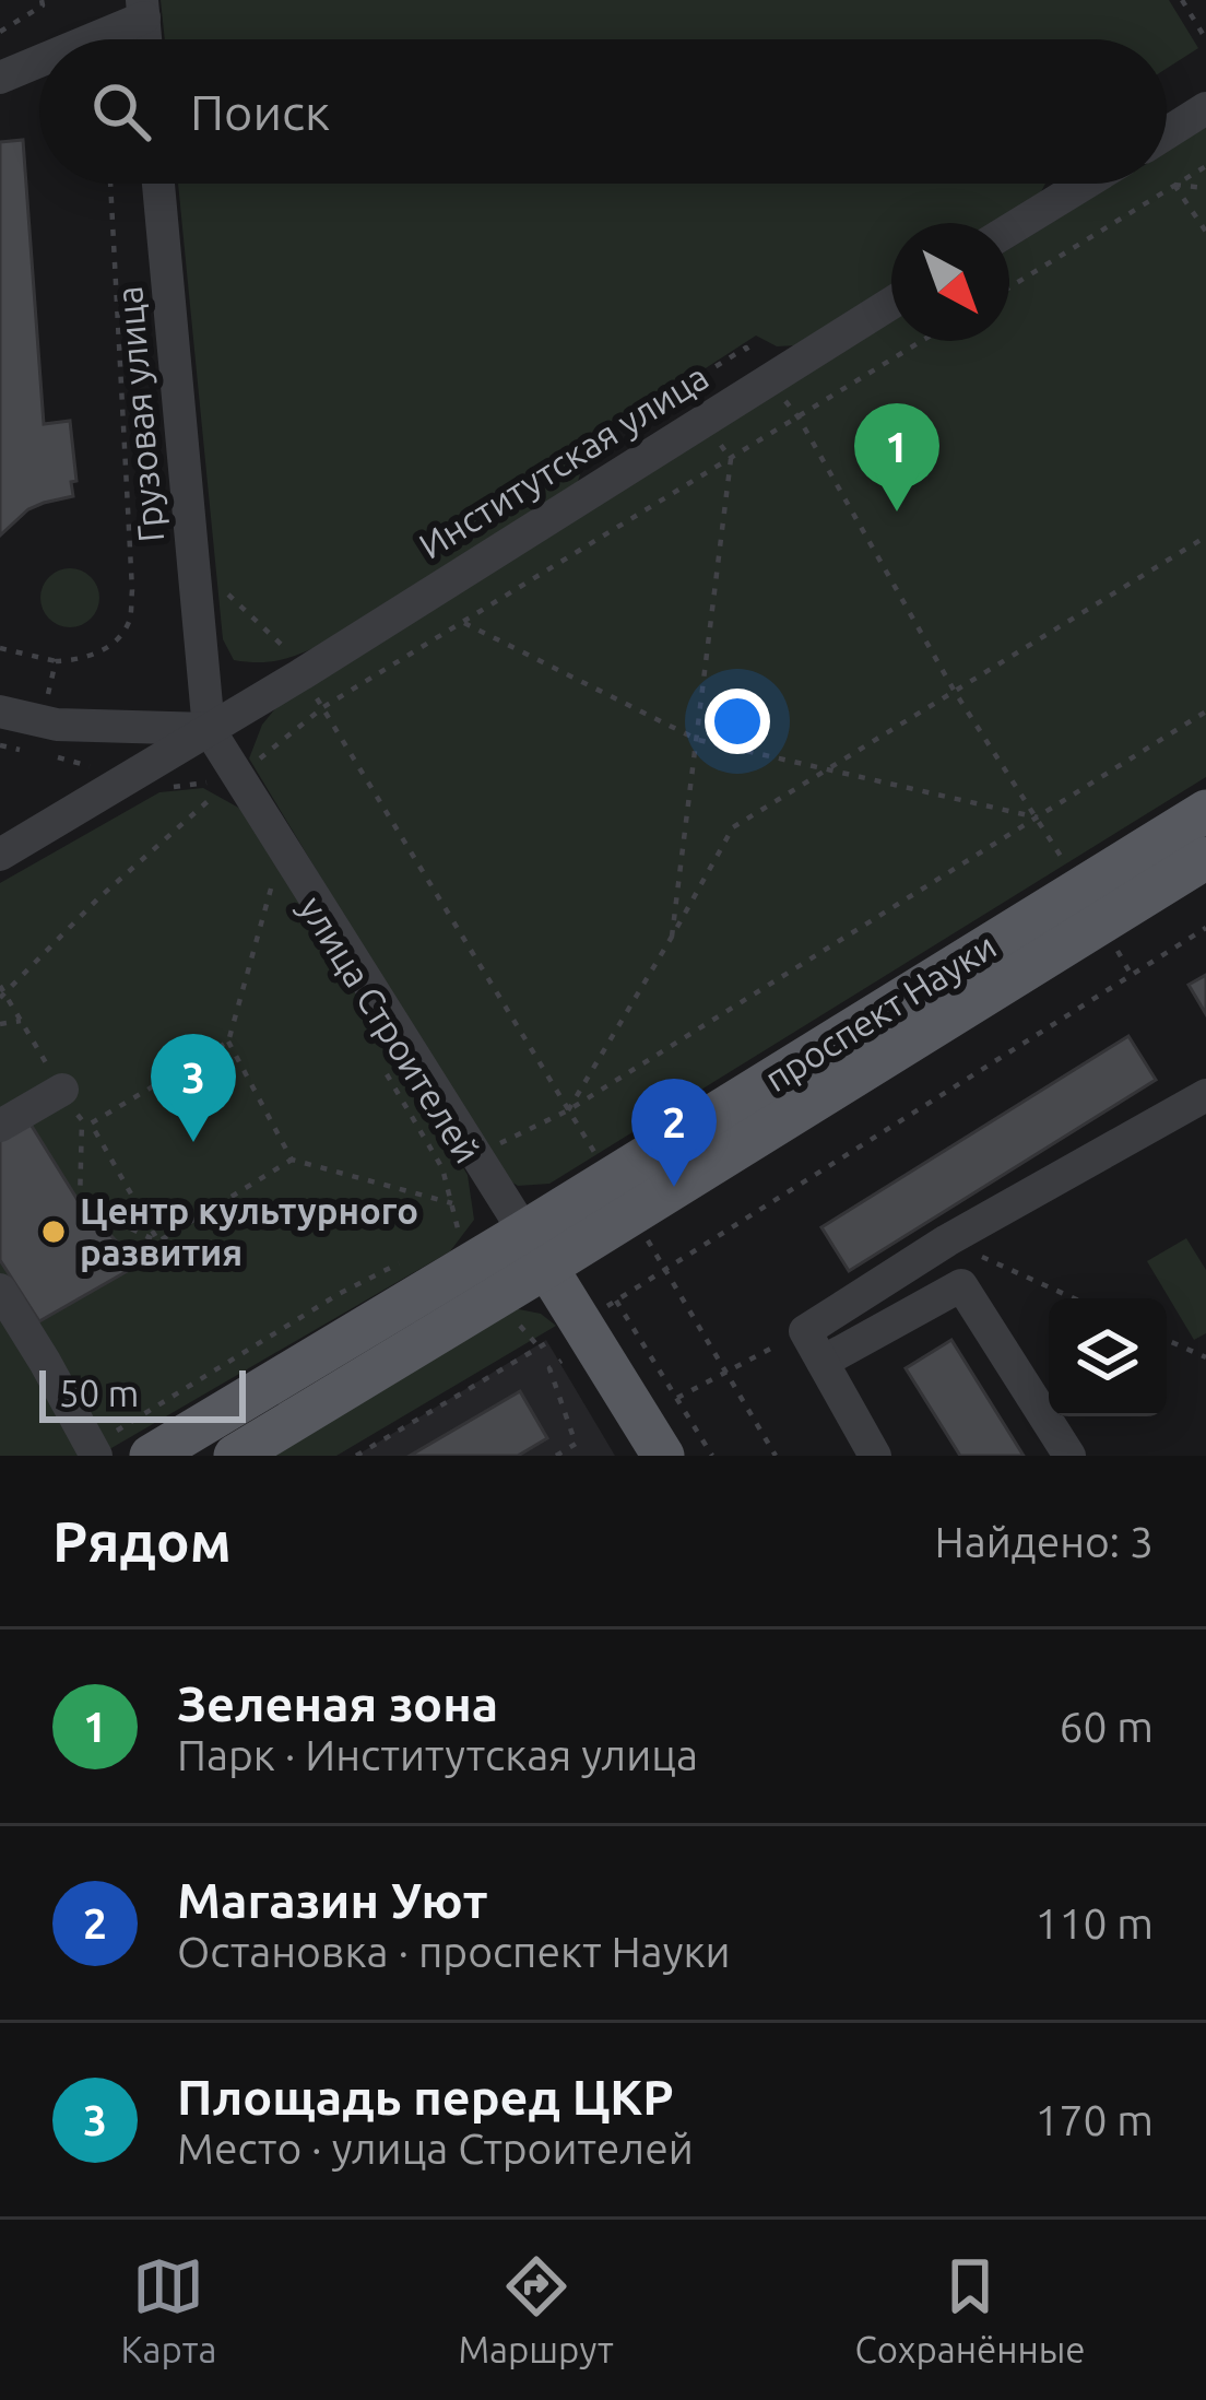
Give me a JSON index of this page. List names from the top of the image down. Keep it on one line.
{"streets":{"main road":["проспект Науки","улица Строителей"],"street":["Грузовая улица","Институтская улица"]},"crossings":[["Грузовая улица","Институтская улица"],["Грузовая улица","улица Строителей"],["Институтская улица","улица Строителей"],["проспект Науки","улица Строителей"]],"places":["Центр культурного развития"],"scale_bar":"50 m","north":"bottom right","page":{"search":"Поиск","pins":["1","3","2"],"scale":"50 m","heading":["Рядом","Найдено: 3"],"list":[{"mark":"1","name":"Зеленая зона","note":"Парк · Институтская улица","value":"60 m"},{"mark":"2","name":"Магазин Уют","note":"Остановка · проспект Науки","value":"110 m"},{"mark":"3","name":"Площадь перед ЦКР","note":"Место · улица Строителей","value":"170 m"}],"nav":["Карта","Маршрут","Сохранённые"]}}
